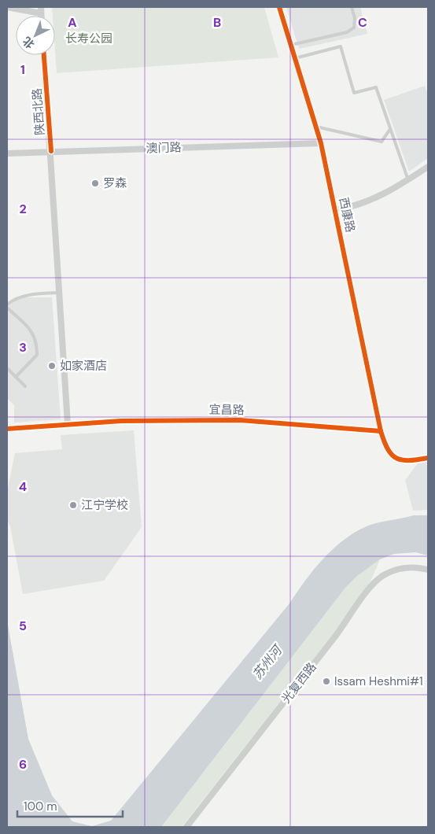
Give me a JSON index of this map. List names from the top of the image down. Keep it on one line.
{"streets":{"street":["陕西北路","澳门路","西康路","宜昌路","光复西路"]},"crossings":[["陕西北路","澳门路"],["陕西北路","宜昌路"],["澳门路","西康路"],["西康路","宜昌路"]],"water":["苏州河"],"parks":["长寿公园"],"places":["罗森","如家酒店","江宁学校","Issam Heshmi#1"],"scale_bar":"100 m","north":"bottom left","grid":{"columns":["A","B","C"],"rows":["1","2","3","4","5","6"]}}
